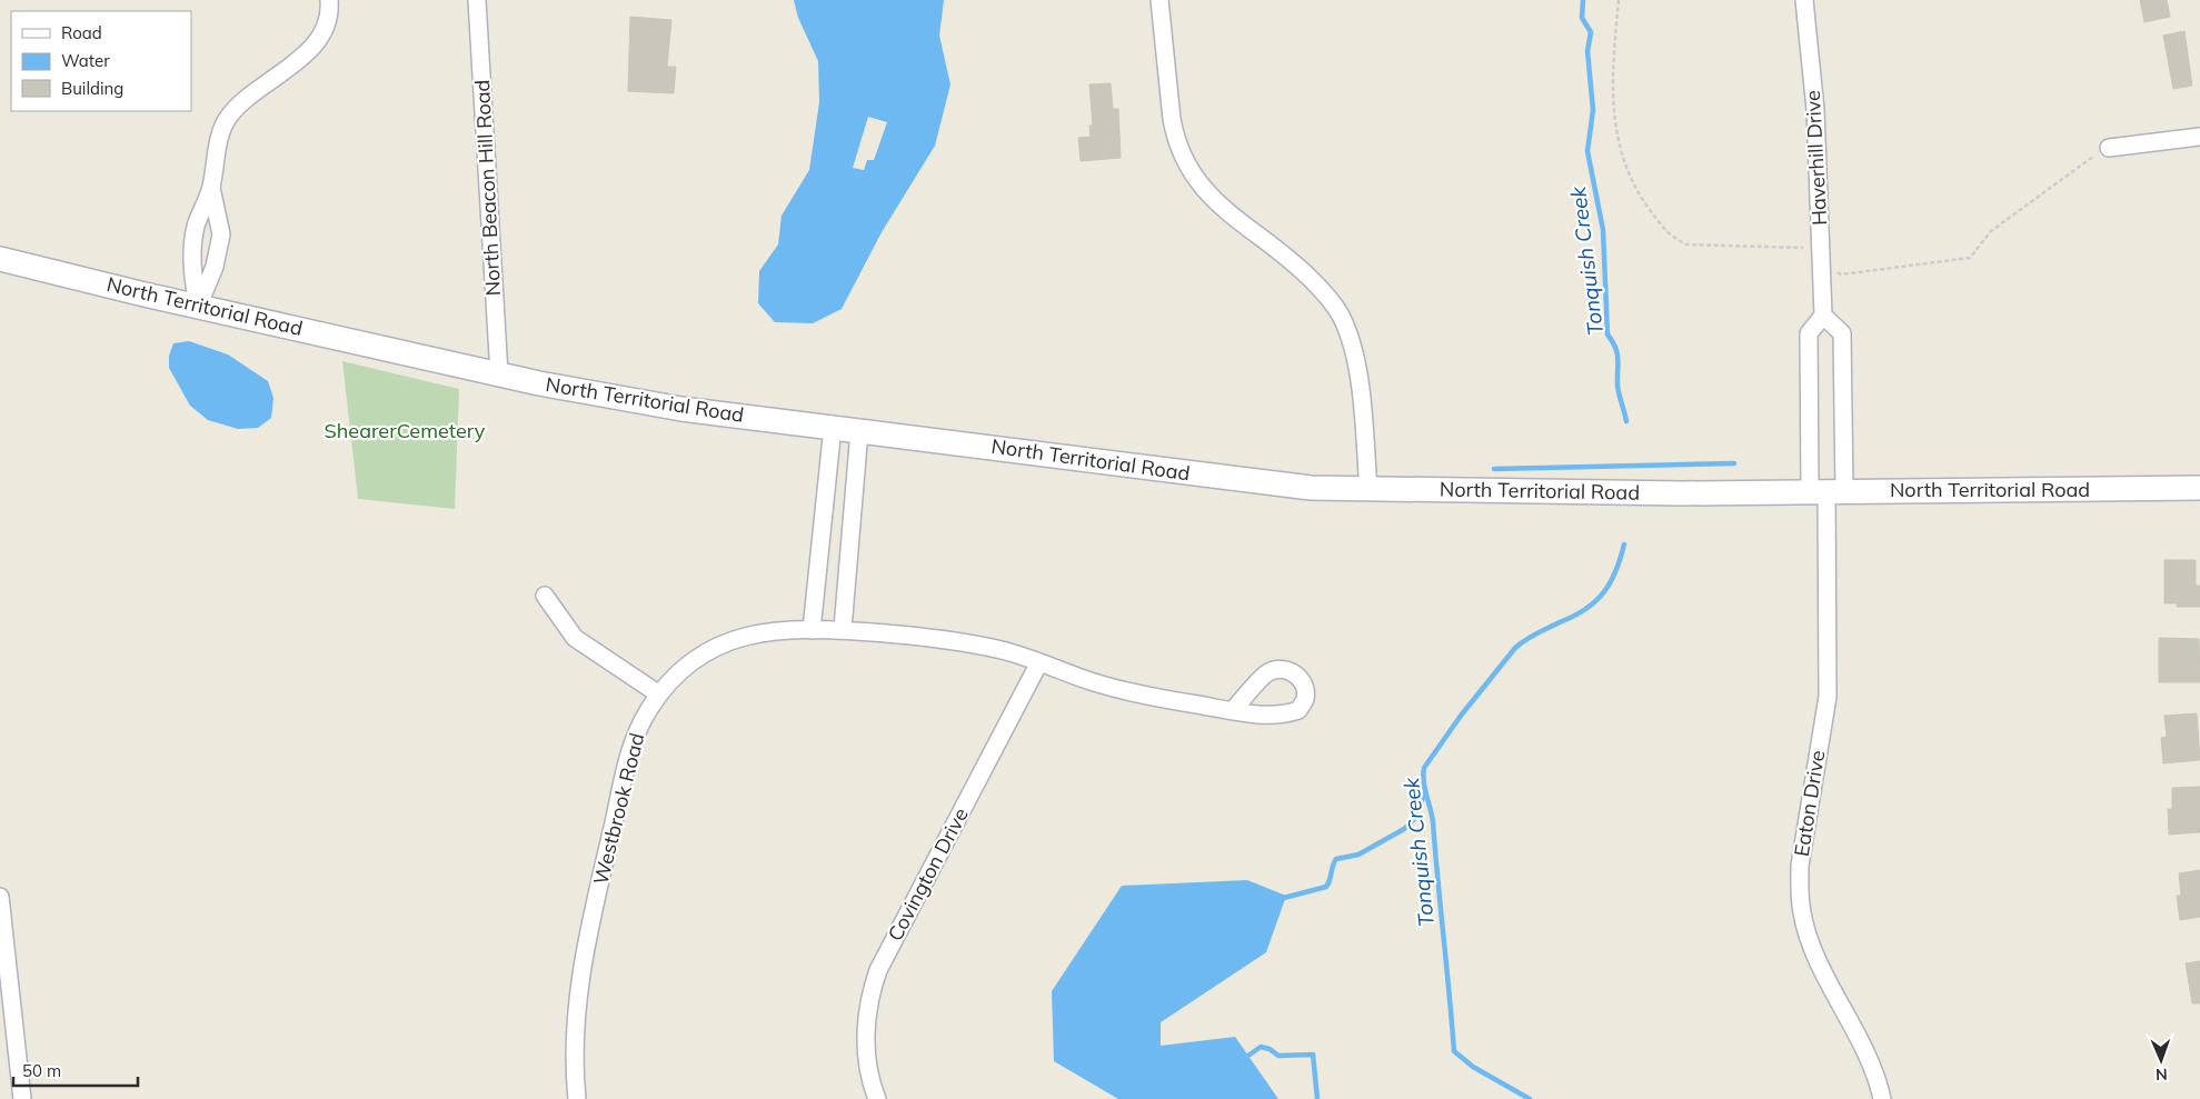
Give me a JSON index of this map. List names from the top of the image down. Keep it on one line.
{"streets":{"main road":["North Territorial Road"],"street":["Haverhill Drive","North Beacon Hill Road","Eaton Drive","Westbrook Road","Covington Drive"]},"crossings":[["North Beacon Hill Road","North Territorial Road"],["North Territorial Road","Eaton Drive"],["Westbrook Road","Covington Drive"]],"water":["Tonquish Creek"],"parks":["ShearerCemetery"],"legend":["Road","Water","Building"],"scale_bar":"50 m","north":"bottom"}
